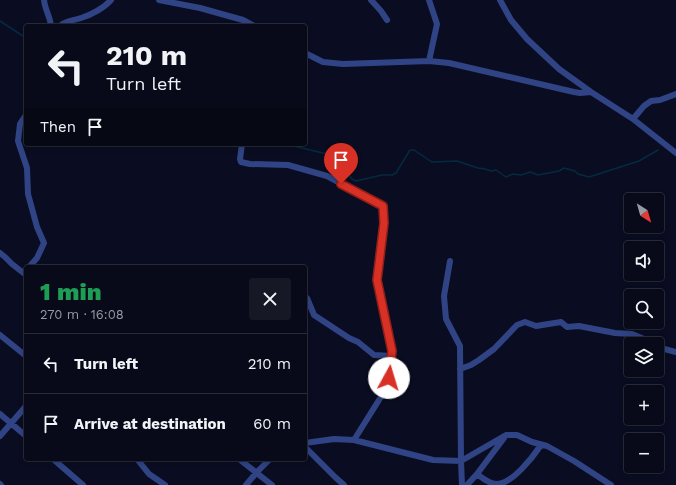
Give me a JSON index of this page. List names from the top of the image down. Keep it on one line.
{"north":"bottom right","page":{"turn":["210 m","Turn left"],"then":"Then","map_buttons":["+","−"],"heading":["1 min","270 m · 16:08"],"list":[{"name":"Turn left","value":"210 m"},{"name":"Arrive at destination","value":"60 m"}]}}
